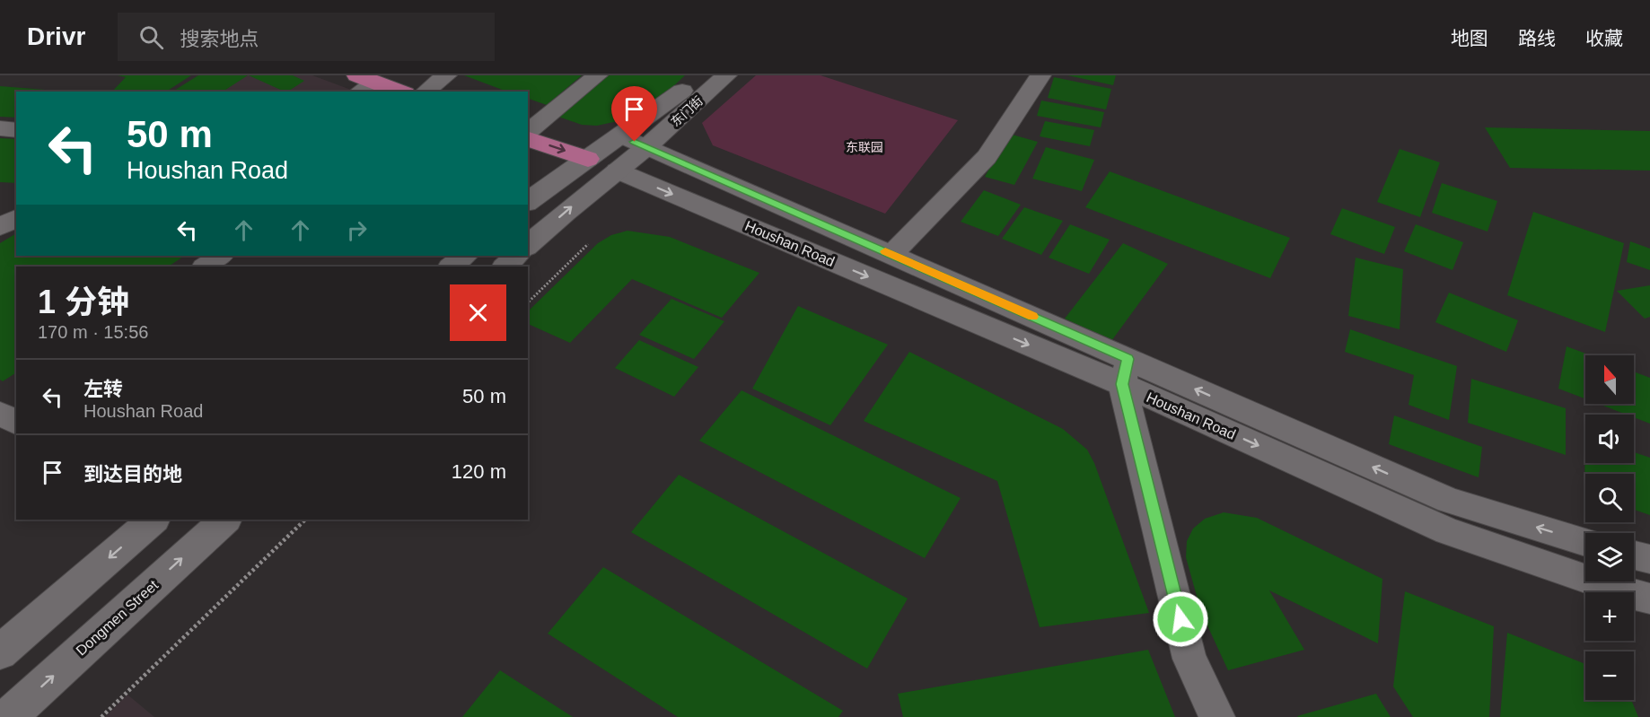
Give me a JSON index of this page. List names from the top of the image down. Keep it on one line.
{"streets":{"street":["东门街","Houshan Road","Dongmen Street"]},"crossings":[["东门街","Houshan Road"]],"parks":["东联园"],"north":"top","page":{"header":"Drivr","search":"搜索地点","nav":["地图","路线","收藏"],"turn":["50 m","Houshan Road"],"heading":["1 分钟","170 m · 15:56"],"map_buttons":["+","−"],"list":[{"name":"左转","note":"Houshan Road","value":"50 m"},{"name":"到达目的地","value":"120 m"}]}}
